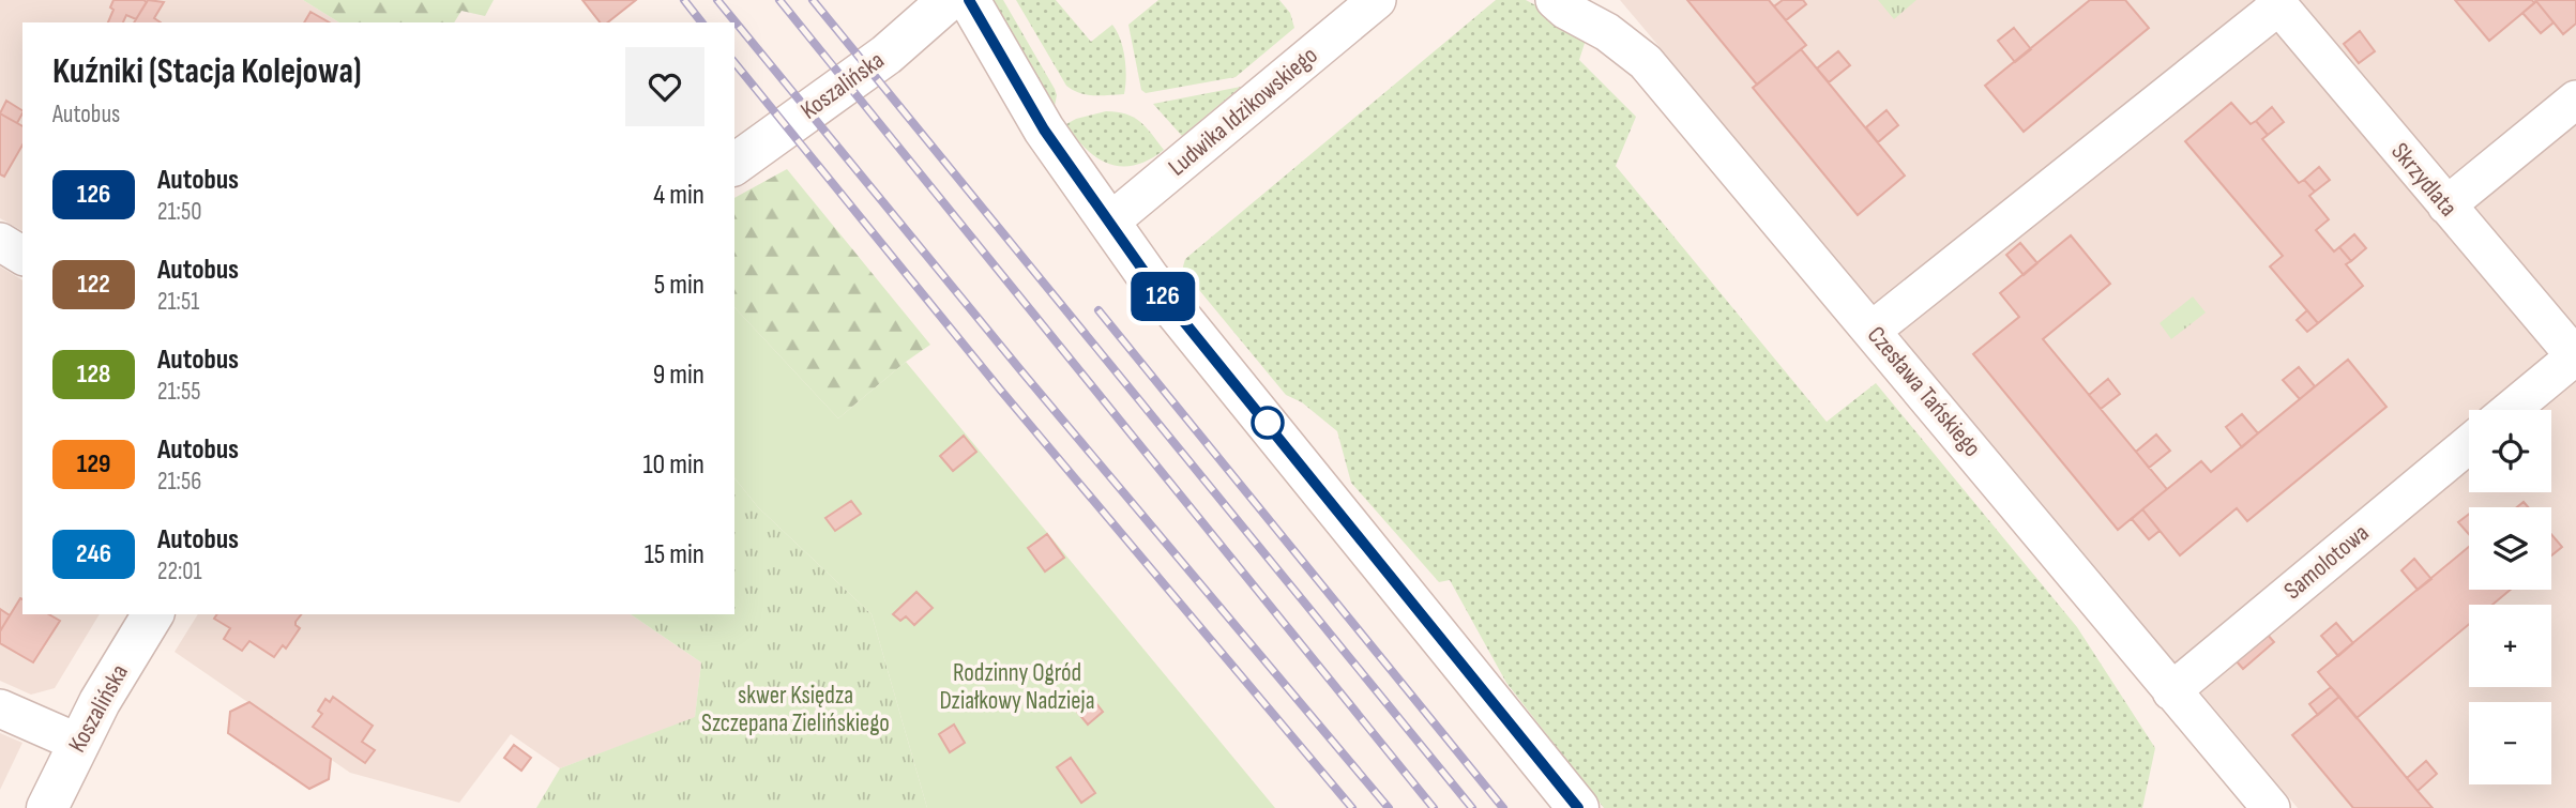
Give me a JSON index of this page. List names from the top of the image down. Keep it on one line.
{"streets":{"street":["Koszalińska","Ludwika Idzikowskiego","Skrzydlata","Czesława Tańskiego","Samolotowa"]},"crossings":[["Czesława Tańskiego","Samolotowa"]],"parks":["Rodzinny Ogród Działkowy Nadzieja","skwer Księdza Szczepana Zielińskiego"],"lines":["bus line 126"],"page":{"on_map":"126","heading":["Kuźniki (Stacja Kolejowa)","Autobus"],"list":[{"mark":"126","name":"Autobus","note":"21:50","value":"4 min"},{"mark":"122","name":"Autobus","note":"21:51","value":"5 min"},{"mark":"128","name":"Autobus","note":"21:55","value":"9 min"},{"mark":"129","name":"Autobus","note":"21:56","value":"10 min"},{"mark":"246","name":"Autobus","note":"22:01","value":"15 min"}],"map_buttons":["+","−"]}}
